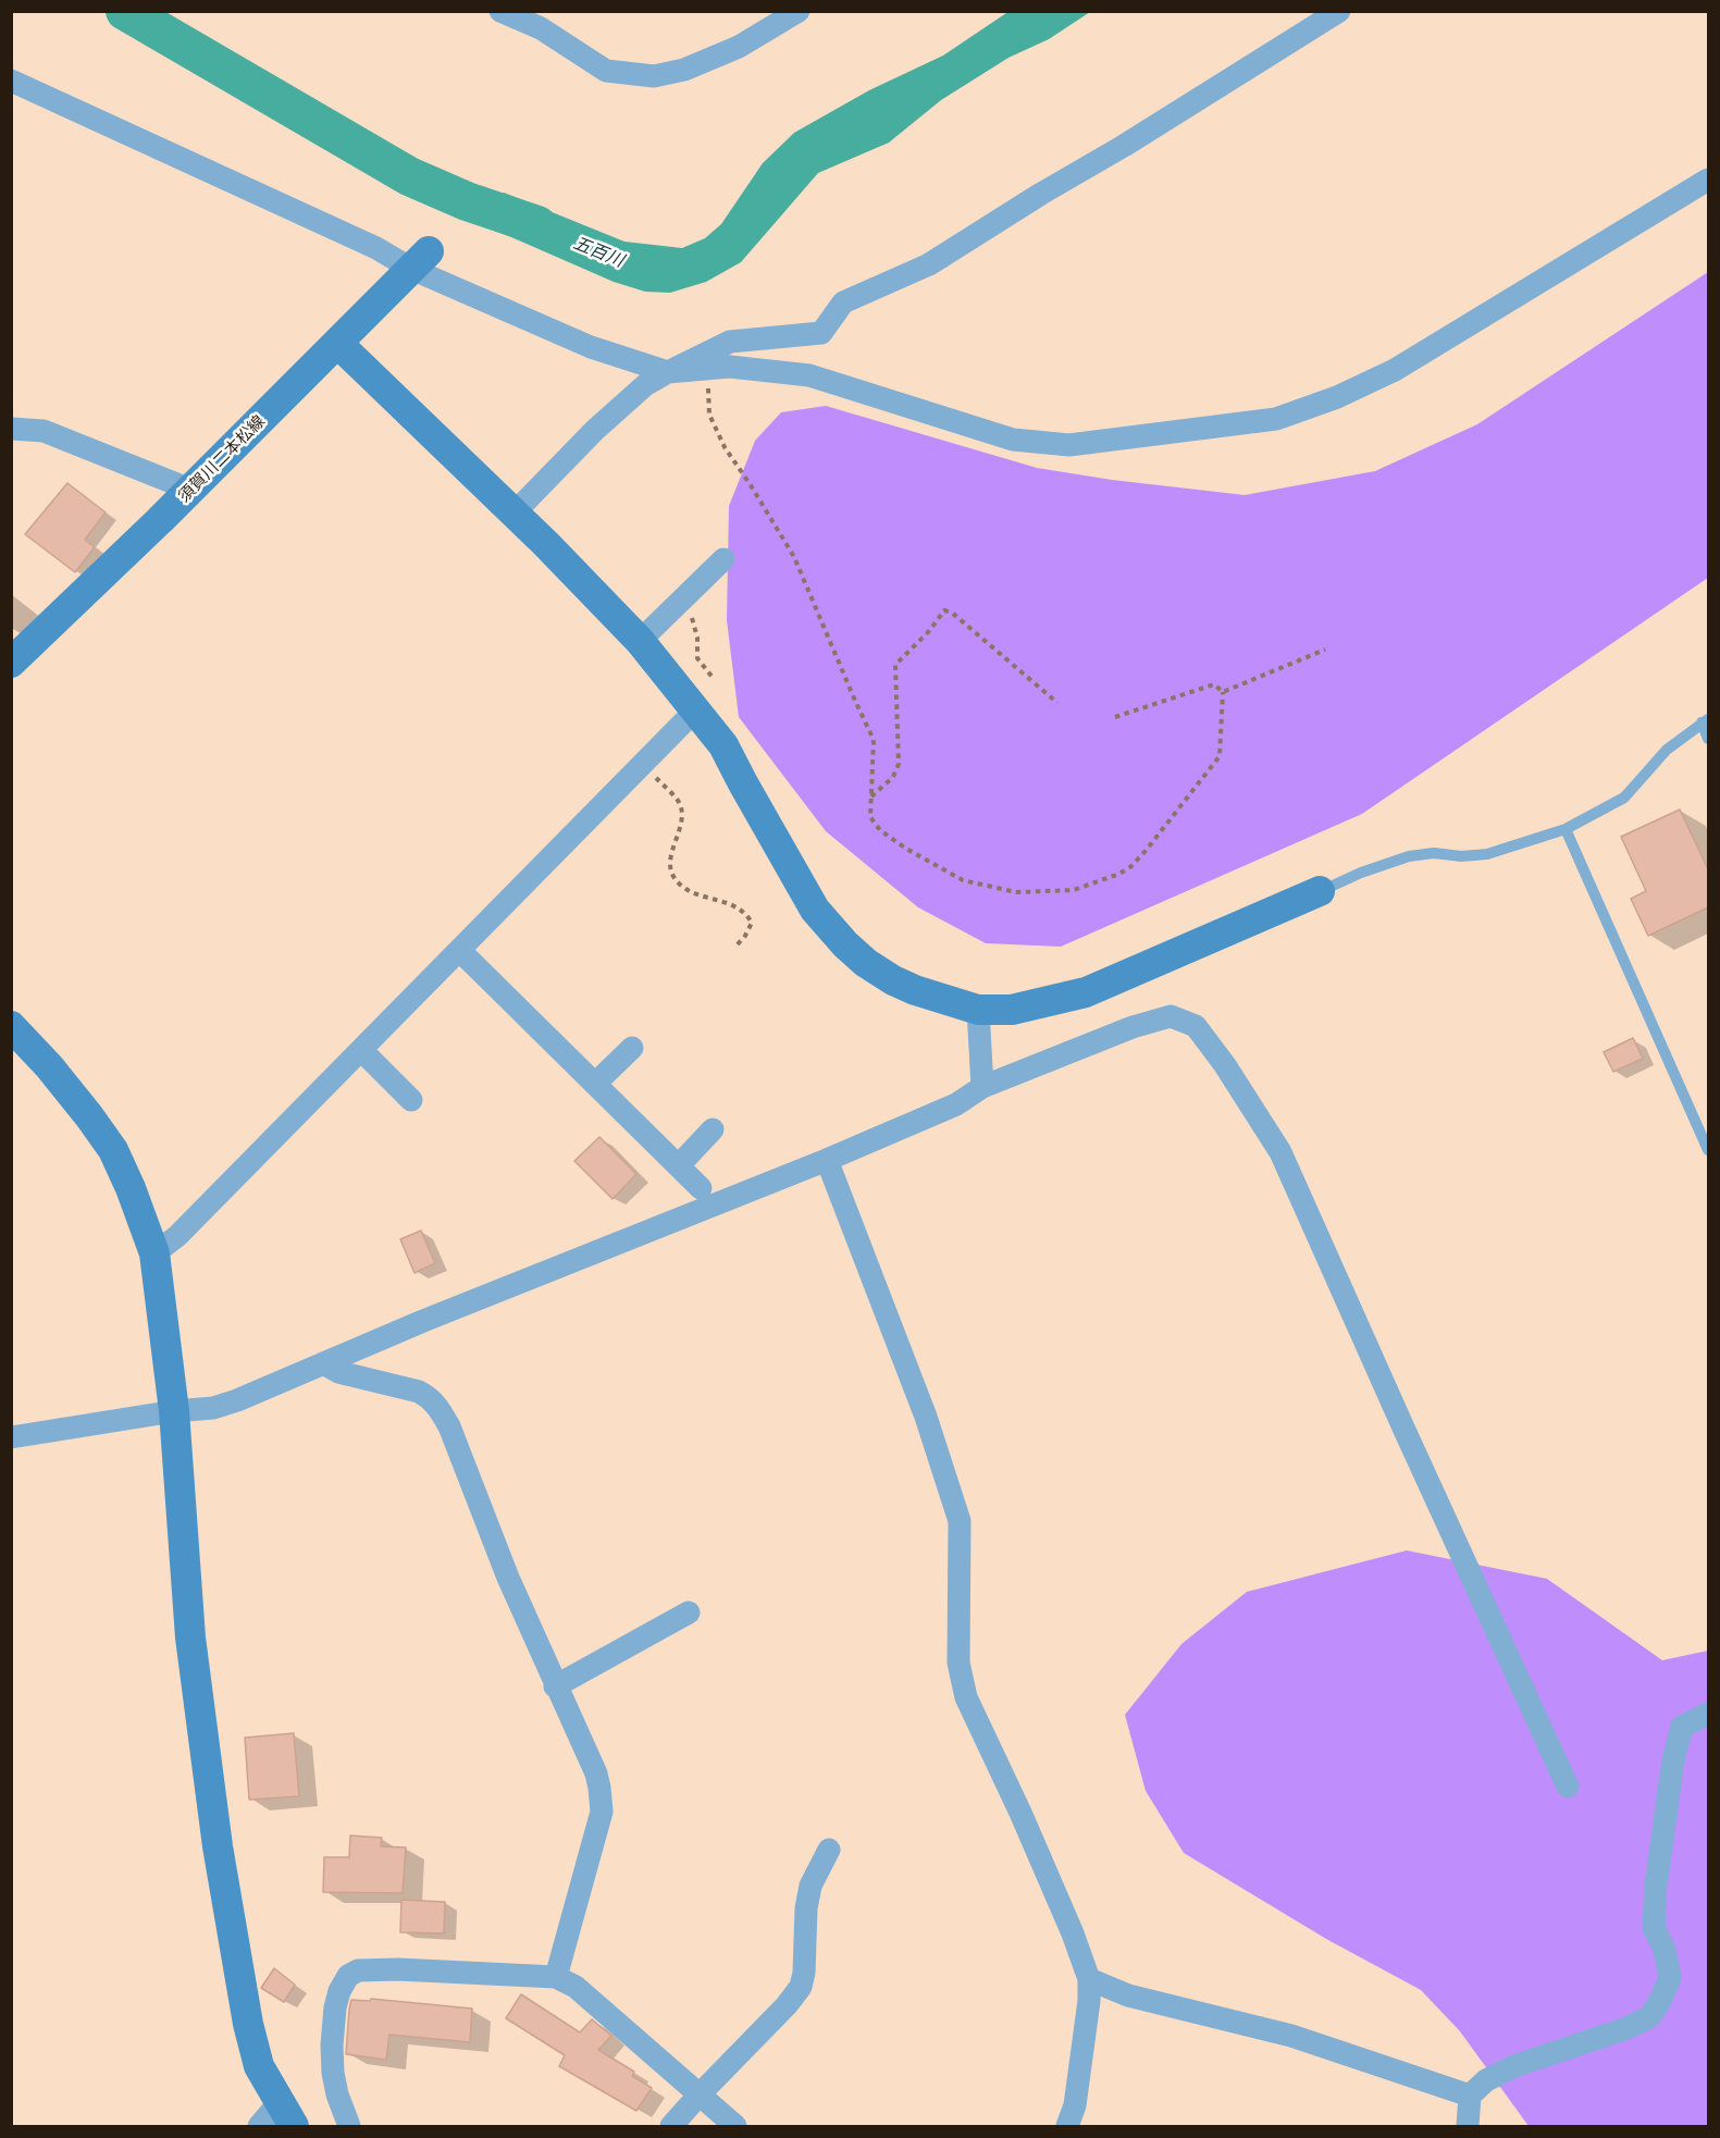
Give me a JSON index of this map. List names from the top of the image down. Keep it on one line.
{"streets":{"street":["須賀川二本松線"]},"water":["五百川"]}
